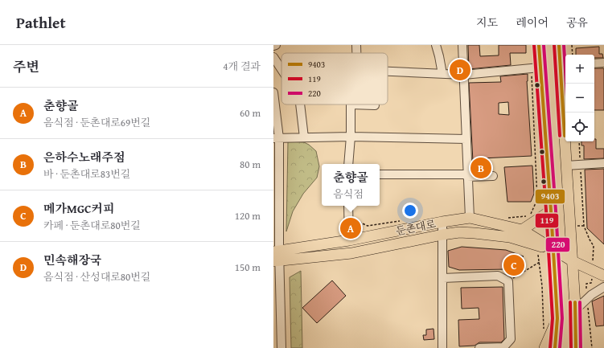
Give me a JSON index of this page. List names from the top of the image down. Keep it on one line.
{"streets":{"main road":["둔촌대로"]},"lines":["transit line 9403","transit line 119","transit line 220"],"legend":["9403","119","220"],"page":{"header":"Pathlet","nav":["지도","레이어","공유"],"heading":["주변","4개 결과"],"map_buttons":["+","−"],"pins":["D","B","A","C"],"list":[{"mark":"A","name":"춘향골","note":"음식점 · 둔촌대로69번길","value":"60 m"},{"mark":"B","name":"은하수노래주점","note":"바 · 둔촌대로83번길","value":"80 m"},{"mark":"C","name":"메가MGC커피","note":"카페 · 둔촌대로80번길","value":"120 m"},{"mark":"D","name":"민속해장국","note":"음식점 · 산성대로80번길","value":"150 m"}],"popup":["춘향골","음식점"]}}
